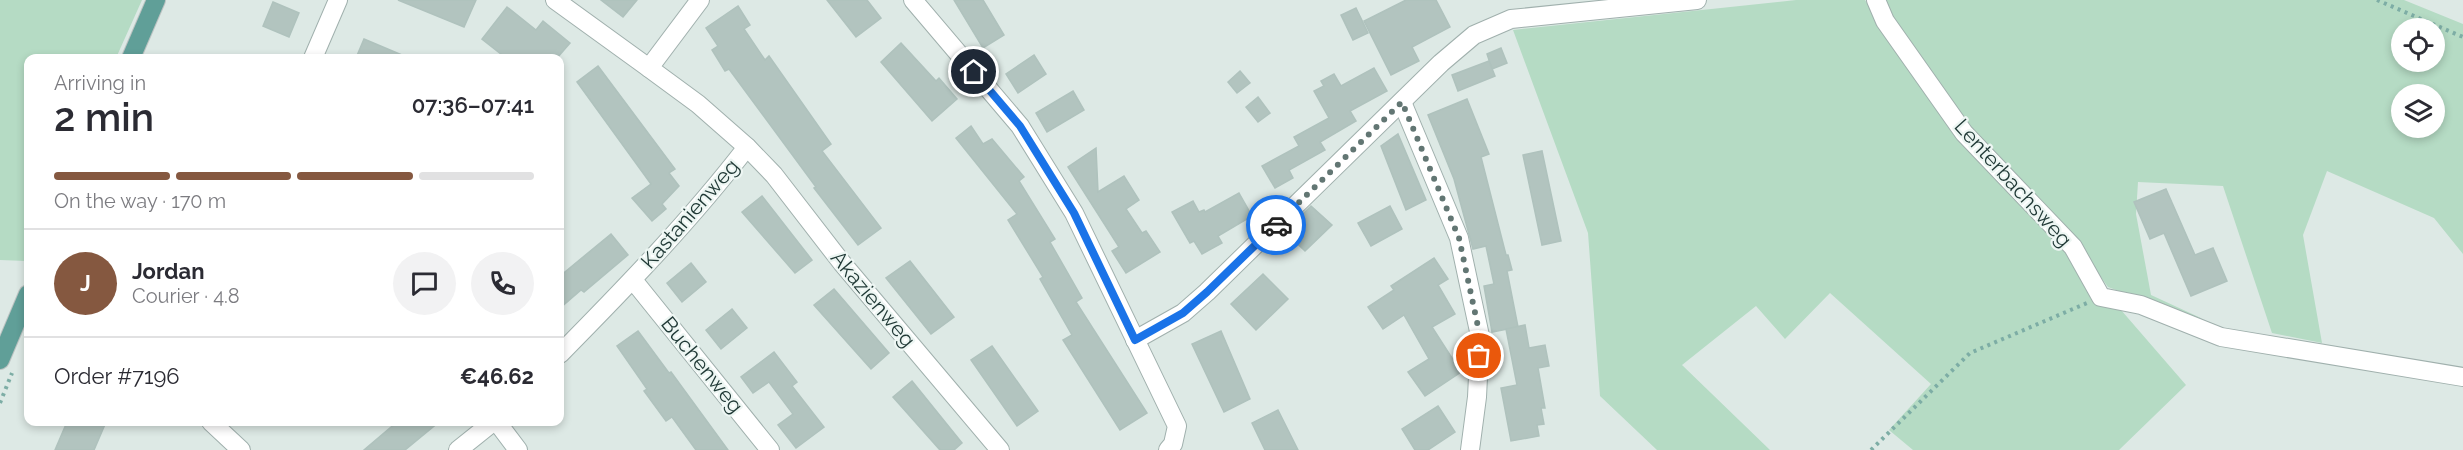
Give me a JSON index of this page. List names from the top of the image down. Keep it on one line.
{"streets":{"street":["Lenterbachsweg","Kastanienweg","Akazienweg","Buchenweg"]},"crossings":[["Kastanienweg","Akazienweg"],["Kastanienweg","Buchenweg"]],"page":{"heading":["2 min","Arriving in","07:36–07:41"],"panel":["Jordan","Courier · 4.8","Order #7196","€46.62"],"bar":"On the way · 170 m","round":"J"}}
